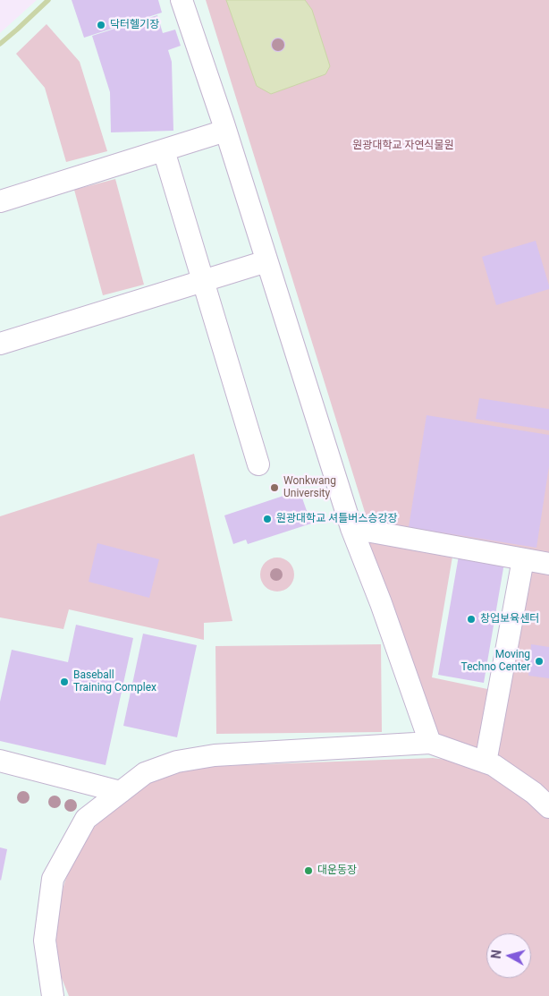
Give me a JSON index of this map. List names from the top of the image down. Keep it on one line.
{"parks":["원광대학교 자연식물원"],"places":["닥터헬기장","Wonkwang University","원광대학교 셔틀버스승강장","창업보육센터","Moving Techno Center","Baseball Training Complex","대운동장"],"north":"left"}
